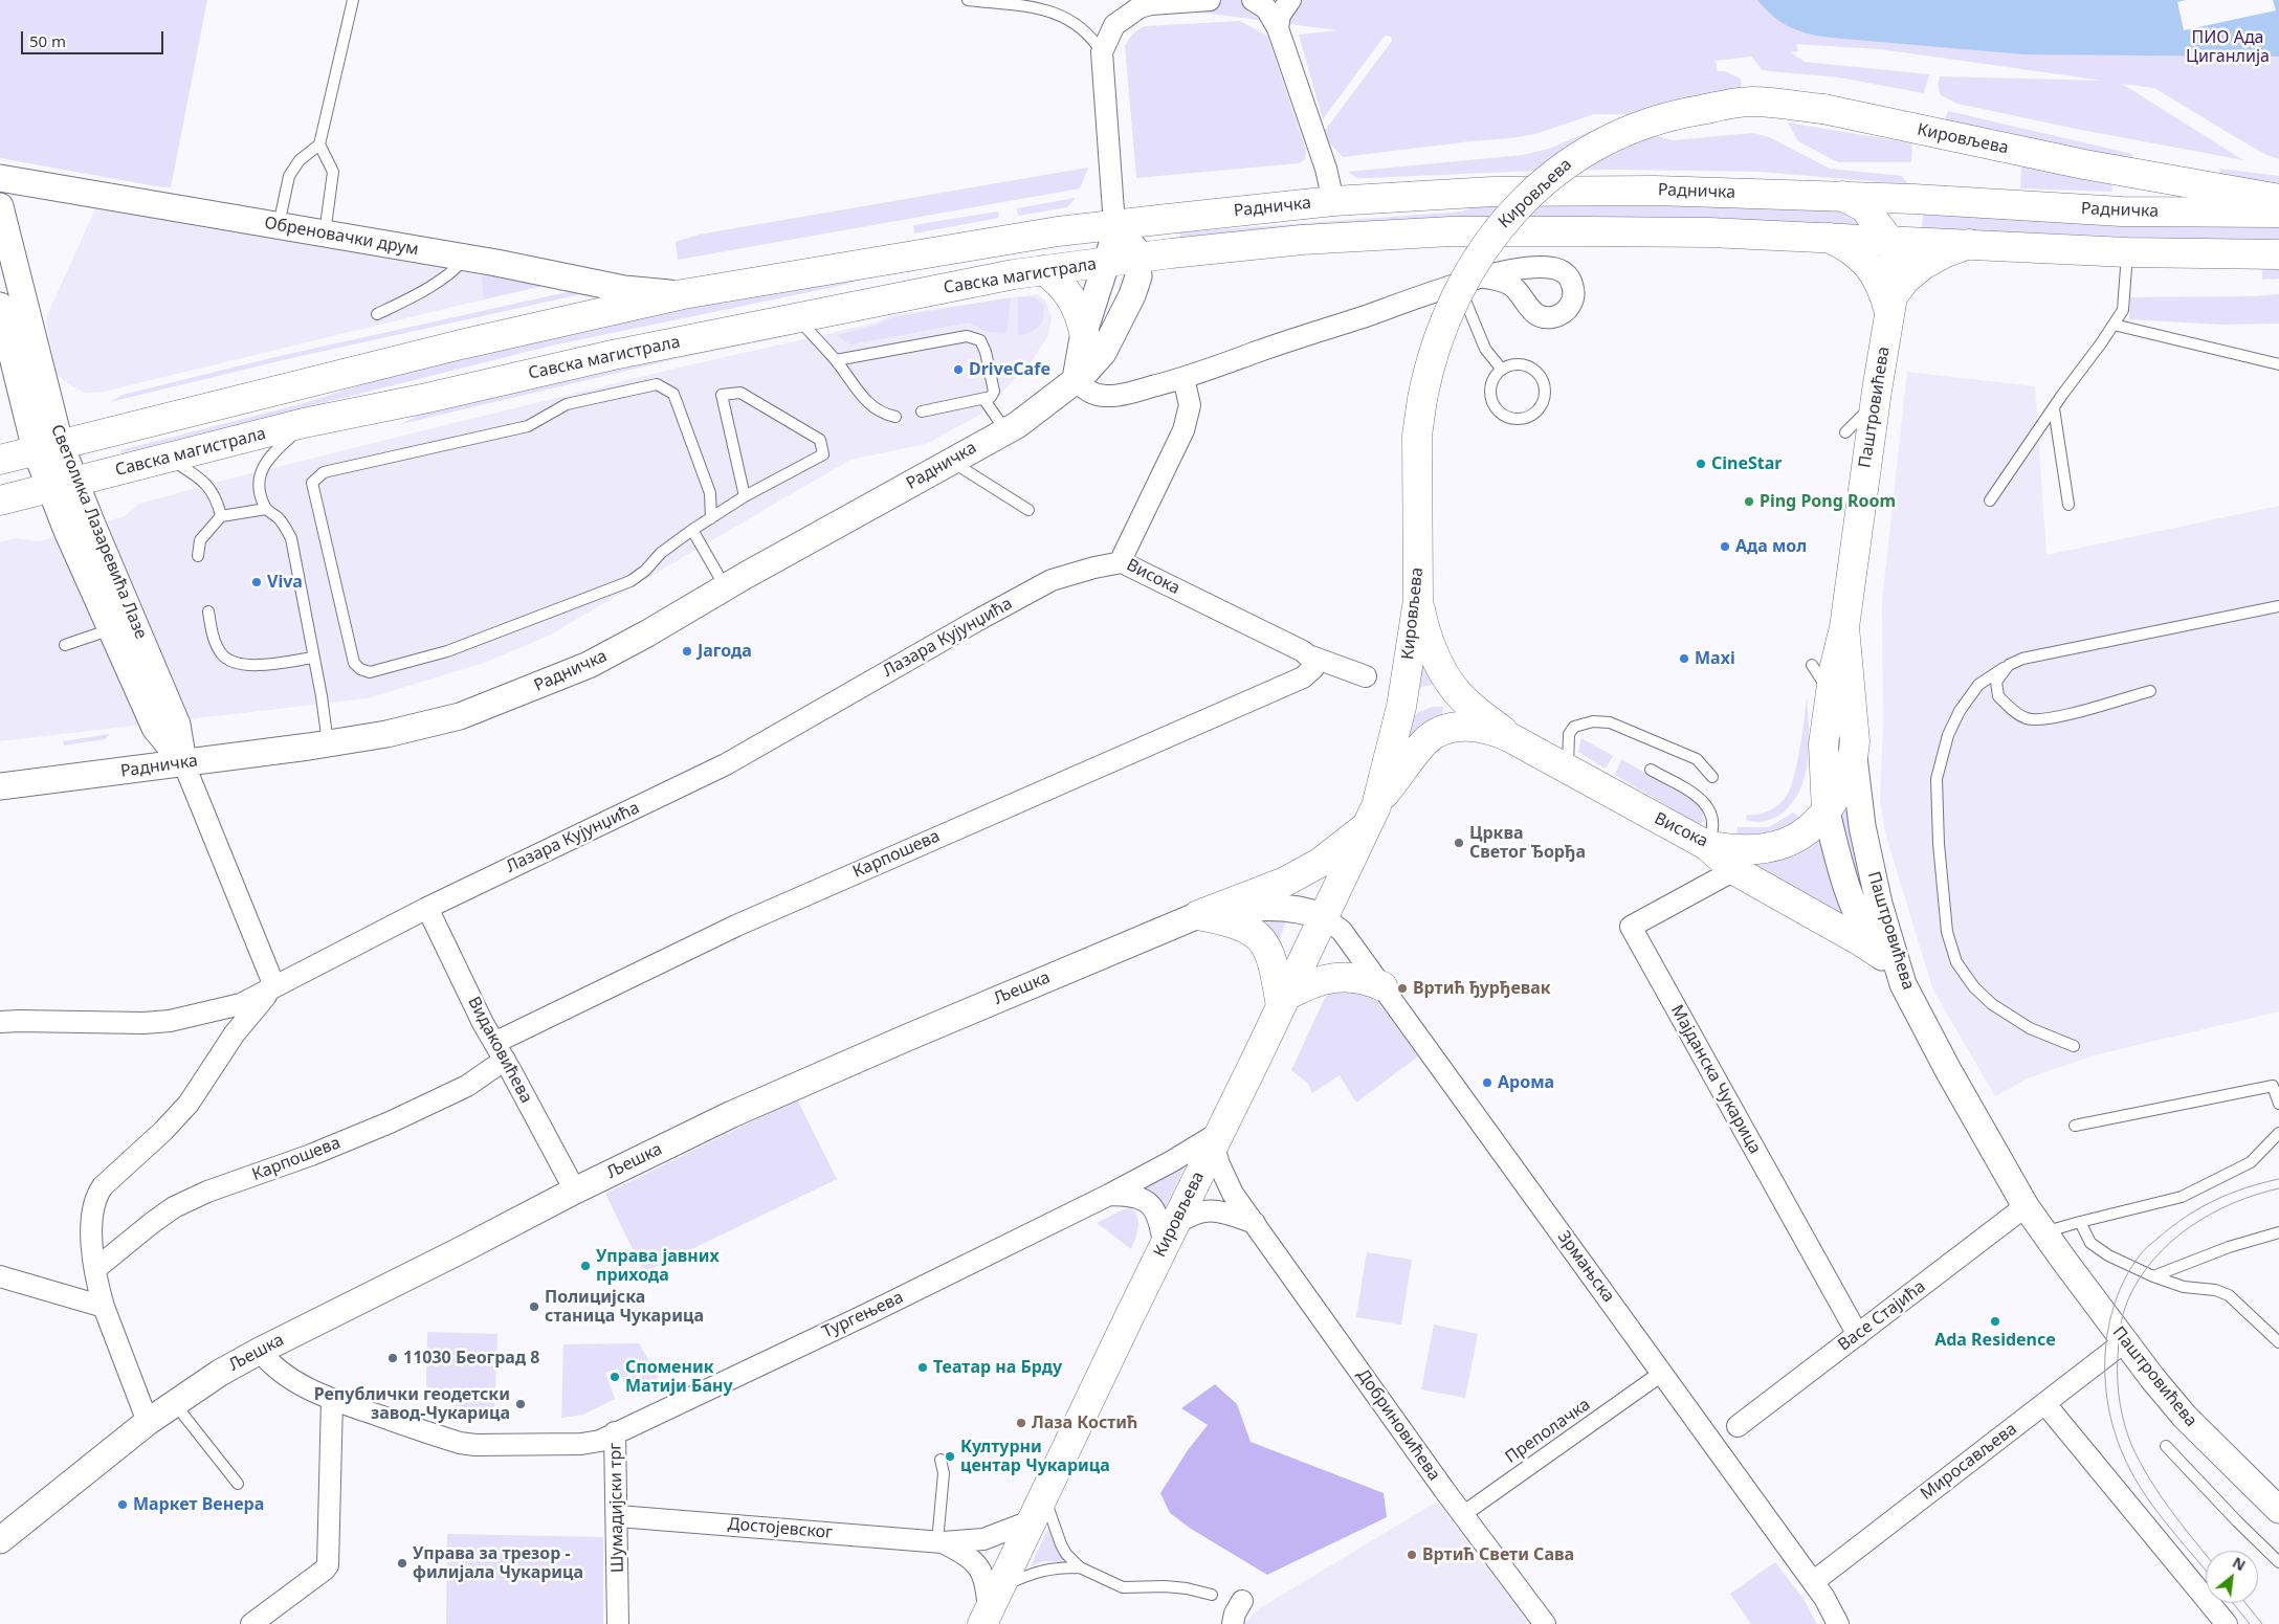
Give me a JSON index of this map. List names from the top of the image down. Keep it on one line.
{"streets":{"main road":["Кировљева","Радничка","Савска магистрала","Паштровићева","Висока"],"street":["Обреновачки друм","Светолика Лазаревића Лазе","Лазара Кујунџића","Карпошева","Љешка","Видаковићева","Мајданска Чукарица","Зрмањска","Тургењева","Васе Стајића","Добриновићева","Преполачка","Миросављева","Шумадијски трг","Достојевског"]},"crossings":[["Кировљева","Висока"],["Кировљева","Љешка"],["Кировљева","Зрмањска"],["Кировљева","Тургењева"],["Кировљева","Добриновићева"],["Кировљева","Достојевског"],["Радничка","Савска магистрала"],["Радничка","Светолика Лазаревића Лазе"],["Савска магистрала","Светолика Лазаревића Лазе"],["Паштровићева","Висока"],["Паштровићева","Васе Стајића"],["Паштровићева","Миросављева"],["Светолика Лазаревића Лазе","Лазара Кујунџића"],["Висока","Лазара Кујунџића"],["Висока","Карпошева"],["Лазара Кујунџића","Видаковићева"],["Карпошева","Видаковићева"],["Љешка","Видаковићева"],["Љешка","Зрмањска"],["Љешка","Шумадијски трг"],["Мајданска Чукарица","Васе Стајића"],["Зрмањска","Миросављева"],["Тургењева","Добриновићева"],["Тургењева","Шумадијски трг"],["Добриновићева","Преполачка"],["Шумадијски трг","Достојевског"]],"parks":["ПИО Ада Циганлија"],"places":["DriveCafe","CineStar","Ping Pong Room","Ада мол","Viva","Јагода","Maxi","Црква Светог Ђорђа","Вртић ђурђевак","Арома","Управа јавних прихода","Полицијска станица Чукарица","Ada Residence","11030 Београд 8","Театар на Брду","Споменик Матији Бану","Републички геодетски завод-Чукарица","Лаза Костић","Културни центар Чукарица","Маркет Венера","Вртић Свети Сава","Управа за трезор - филијала Чукарица"],"scale_bar":"50 m","north":"top right"}
